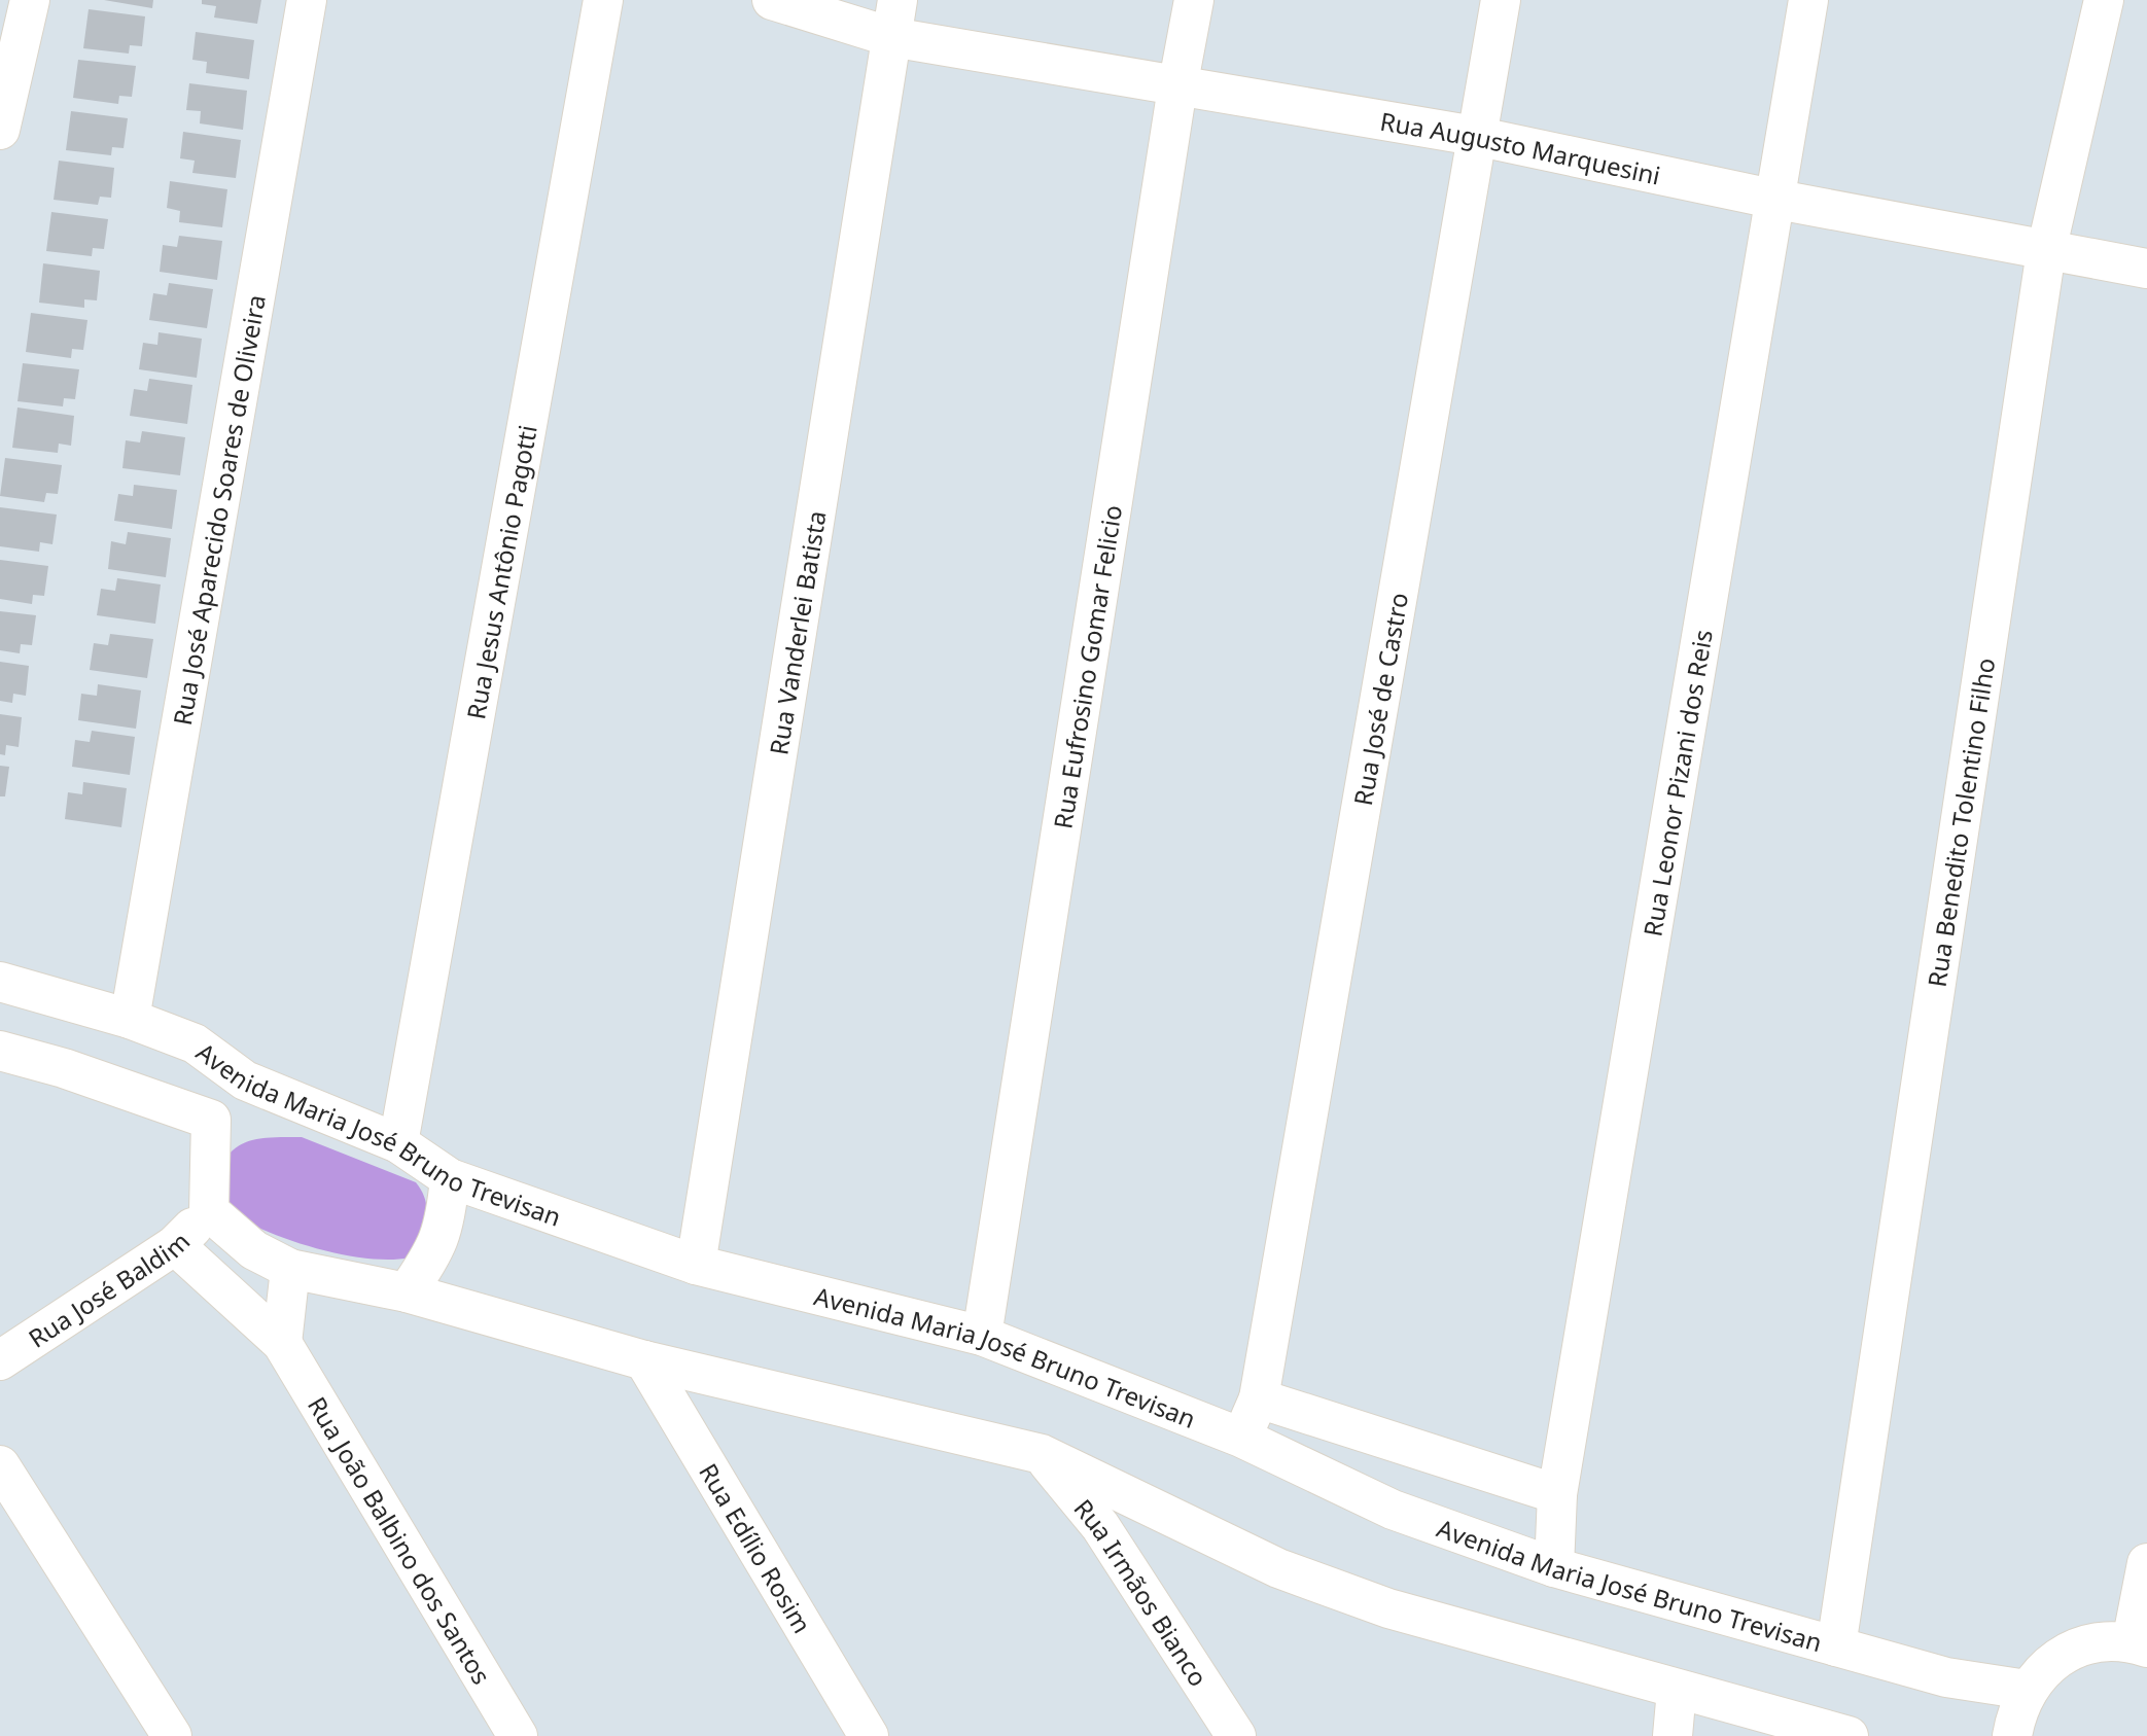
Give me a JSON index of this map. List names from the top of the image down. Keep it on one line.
{"streets":{"street":["Rua Augusto Marquesini","Rua José Aparecido Soares de Oliveira","Rua Jesus Antônio Pagotti","Rua Vanderlei Batista","Rua Eufrosino Gomar Felicio","Rua José de Castro","Rua Leonor Pizani dos Reis","Rua Benedito Tolentino Filho","Avenida Maria José Bruno Trevisan","Rua José Baldim","Rua João Balbino dos Santos","Rua Edílio Rosim","Rua Irmãos Bianco"]},"crossings":[["Rua Augusto Marquesini","Rua Vanderlei Batista"],["Rua Augusto Marquesini","Rua Eufrosino Gomar Felicio"],["Rua Augusto Marquesini","Rua José de Castro"],["Rua Augusto Marquesini","Rua Leonor Pizani dos Reis"],["Rua Augusto Marquesini","Rua Benedito Tolentino Filho"],["Rua José Aparecido Soares de Oliveira","Avenida Maria José Bruno Trevisan"],["Rua Jesus Antônio Pagotti","Avenida Maria José Bruno Trevisan"],["Rua Vanderlei Batista","Avenida Maria José Bruno Trevisan"],["Rua Eufrosino Gomar Felicio","Avenida Maria José Bruno Trevisan"],["Rua José de Castro","Avenida Maria José Bruno Trevisan"],["Rua Leonor Pizani dos Reis","Avenida Maria José Bruno Trevisan"],["Rua Benedito Tolentino Filho","Avenida Maria José Bruno Trevisan"],["Rua José Baldim","Rua João Balbino dos Santos"]]}
